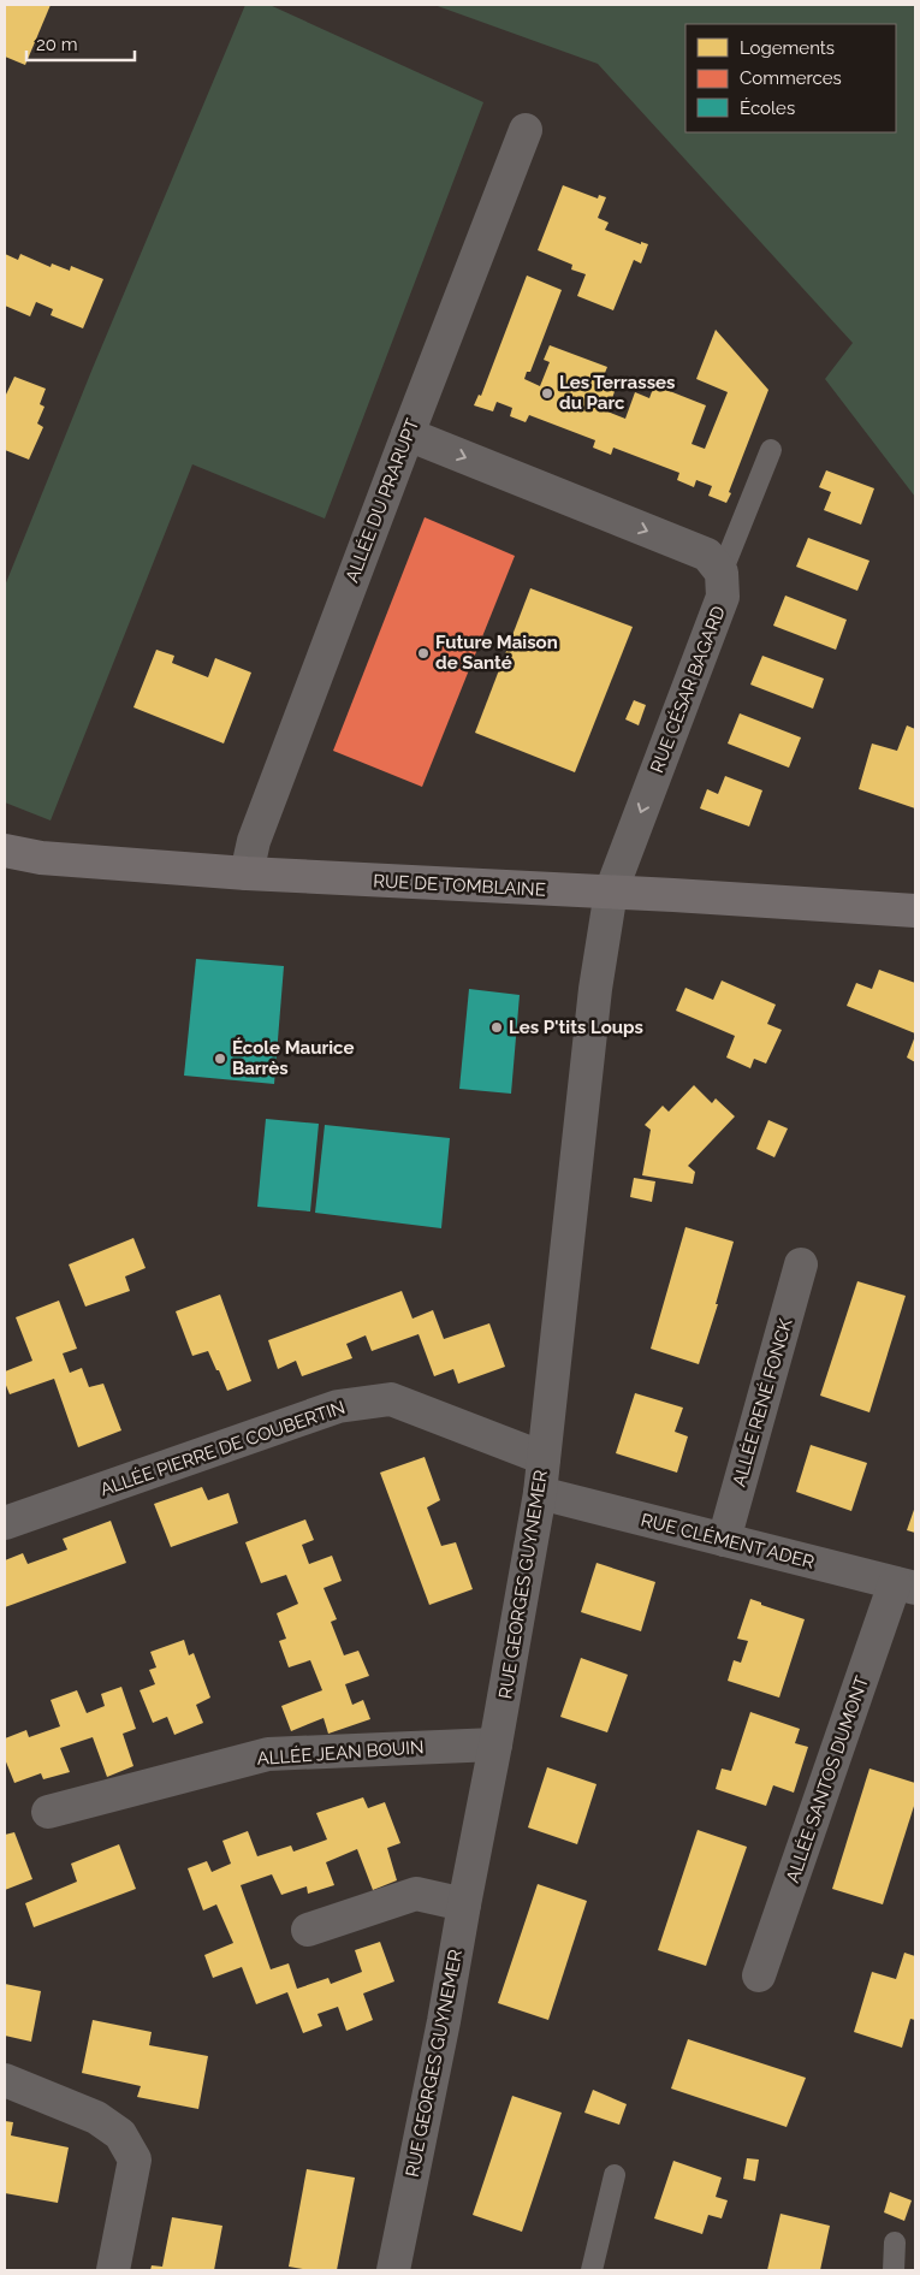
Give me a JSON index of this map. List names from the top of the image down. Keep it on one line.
{"streets":{"main road":["RUE DE TOMBLAINE"],"street":["ALLÉE DU PRARUPT","RUE CÉSAR BAGARD","ALLÉE RENÉ FONCK","ALLÉE PIERRE DE COUBERTIN","RUE CLÉMENT ADER","RUE GEORGES GUYNEMER","ALLÉE JEAN BOUIN","ALLÉE SANTOS DUMONT"]},"crossings":[["ALLÉE DU PRARUPT","RUE DE TOMBLAINE"],["RUE CÉSAR BAGARD","RUE DE TOMBLAINE"],["RUE CÉSAR BAGARD","RUE GEORGES GUYNEMER"],["RUE DE TOMBLAINE","RUE GEORGES GUYNEMER"],["ALLÉE RENÉ FONCK","RUE CLÉMENT ADER"],["ALLÉE PIERRE DE COUBERTIN","RUE GEORGES GUYNEMER"],["RUE CLÉMENT ADER","RUE GEORGES GUYNEMER"],["RUE CLÉMENT ADER","ALLÉE SANTOS DUMONT"],["RUE GEORGES GUYNEMER","ALLÉE JEAN BOUIN"]],"one_way":["RUE CÉSAR BAGARD"],"places":["Les Terrasses du Parc","Future Maison de Santé","Les P'tits Loups","École Maurice Barrès"],"legend":["Logements","Commerces","Écoles"],"scale_bar":"20 m"}
